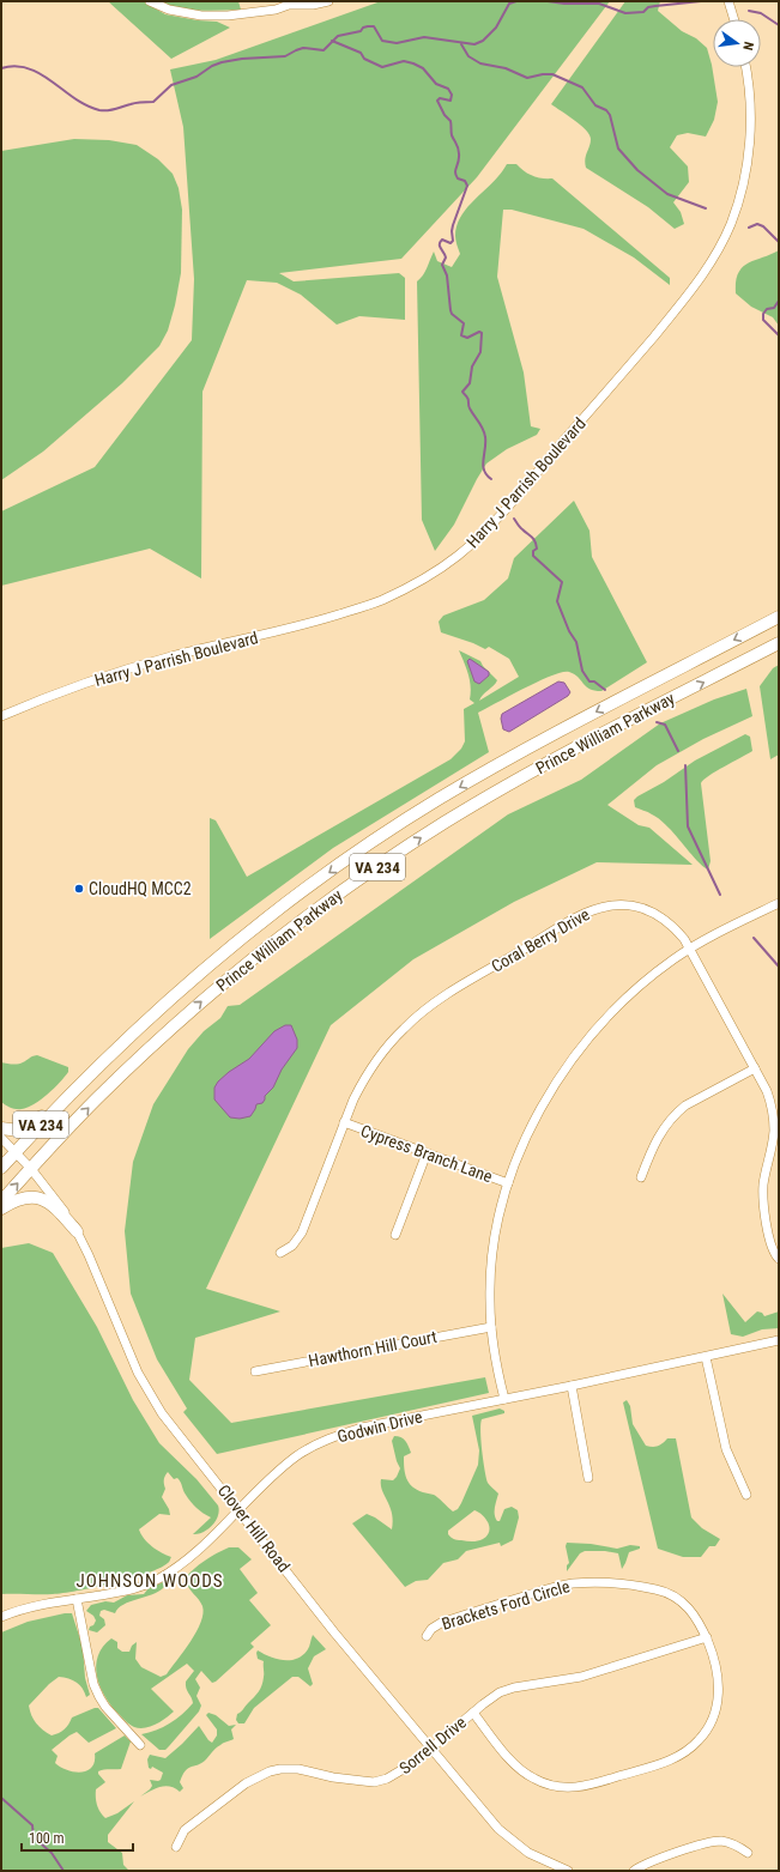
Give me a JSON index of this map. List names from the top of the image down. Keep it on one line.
{"streets":{"highway":["Prince William Parkway","VA 234"],"street":["Harry J Parrish Boulevard","Coral Berry Drive","Cypress Branch Lane","Hawthorn Hill Court","Godwin Drive","Clover Hill Road","Brackets Ford Circle","Sorrell Drive"]},"crossings":[["Prince William Parkway","Clover Hill Road"],["Coral Berry Drive","Cypress Branch Lane"],["Godwin Drive","Clover Hill Road"],["Clover Hill Road","Sorrell Drive"],["Brackets Ford Circle","Sorrell Drive"]],"districts":["JOHNSON WOODS"],"places":["CloudHQ MCC2"],"scale_bar":"100 m","north":"right"}
